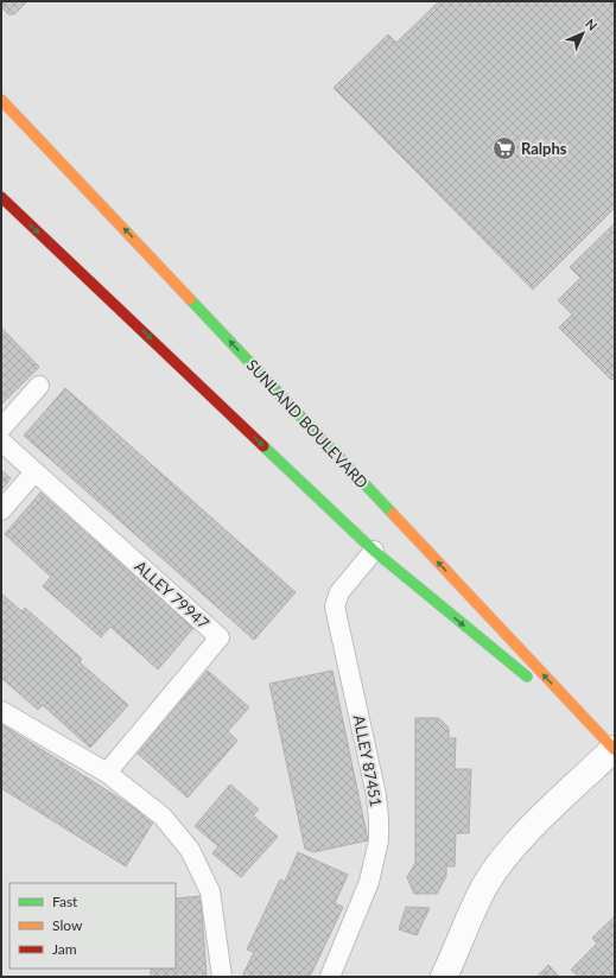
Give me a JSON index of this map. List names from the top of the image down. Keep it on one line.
{"streets":{"main road":["SUNLAND BOULEVARD"],"lane":["ALLEY 79947","ALLEY 87451"]},"places":{"supermarket":["Ralphs"]},"legend":["Fast","Slow","Jam"],"north":"top right"}
